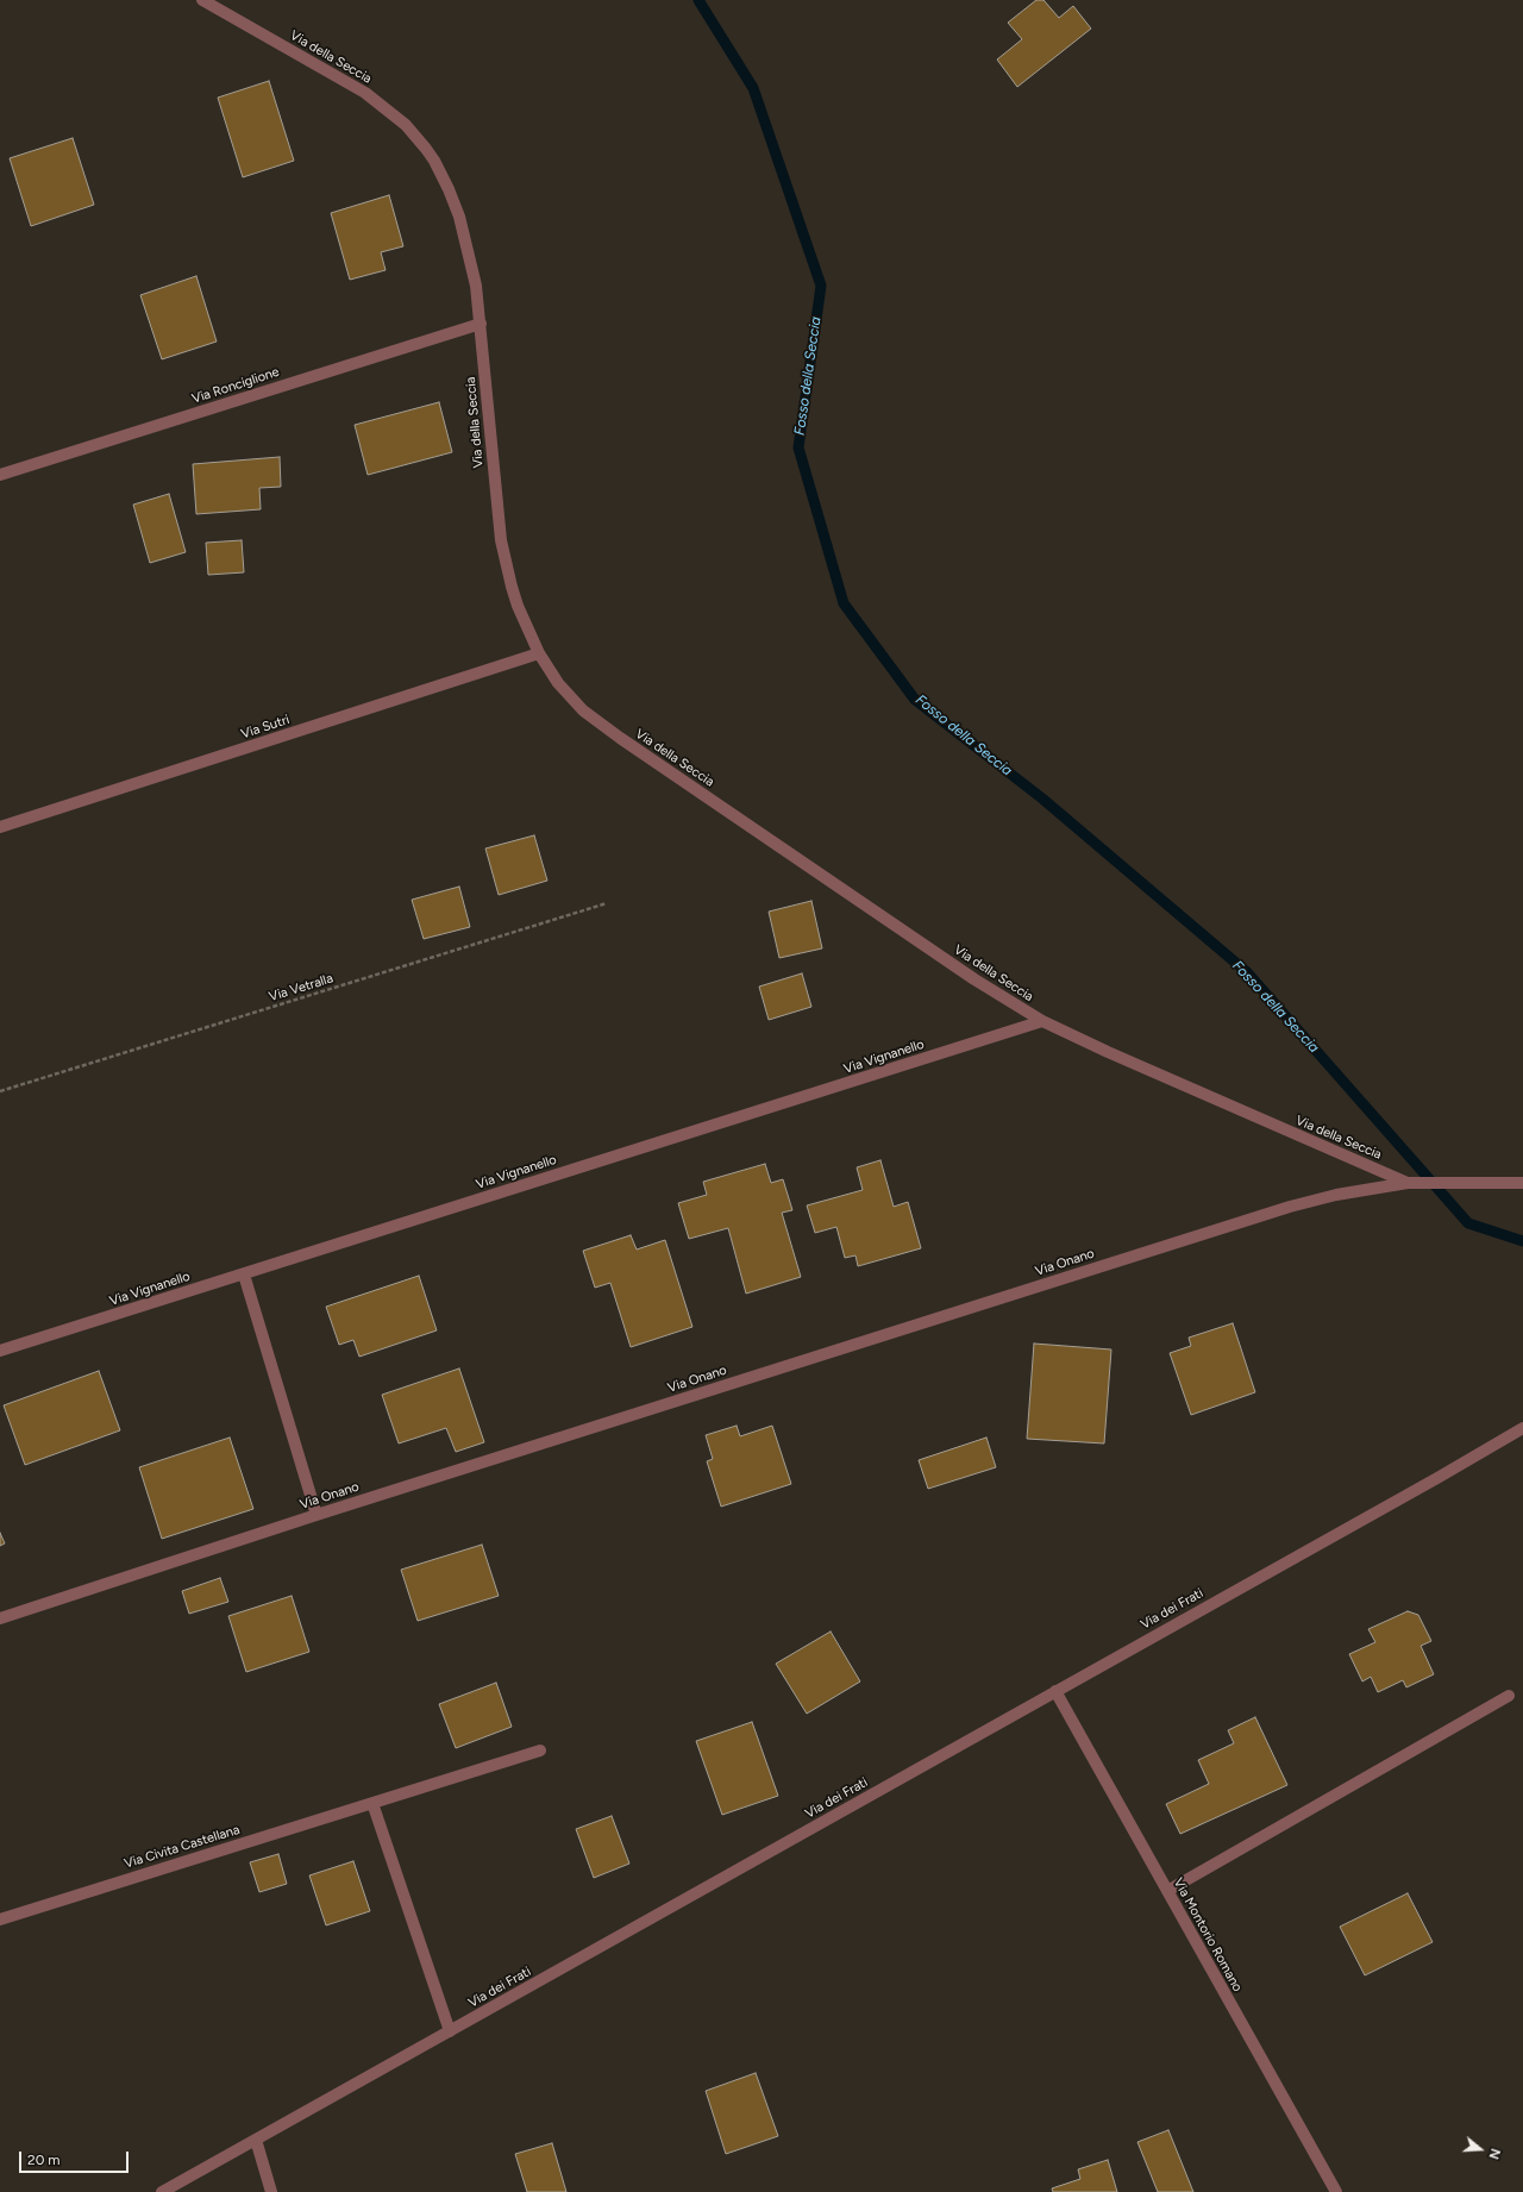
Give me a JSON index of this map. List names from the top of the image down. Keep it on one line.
{"streets":{"street":["Via della Seccia","Via Ronciglione","Via Sutri","Via Vignanello","Via Onano","Via dei Frati","Via Civita Castellana","Via Montorio Romano"],"path":["Via Vetralla"]},"crossings":[["Via della Seccia","Via Ronciglione"],["Via della Seccia","Via Sutri"],["Via della Seccia","Via Vignanello"],["Via della Seccia","Via Onano"],["Via dei Frati","Via Montorio Romano"]],"water":["Fosso della Seccia"],"scale_bar":"20 m","north":"right"}
